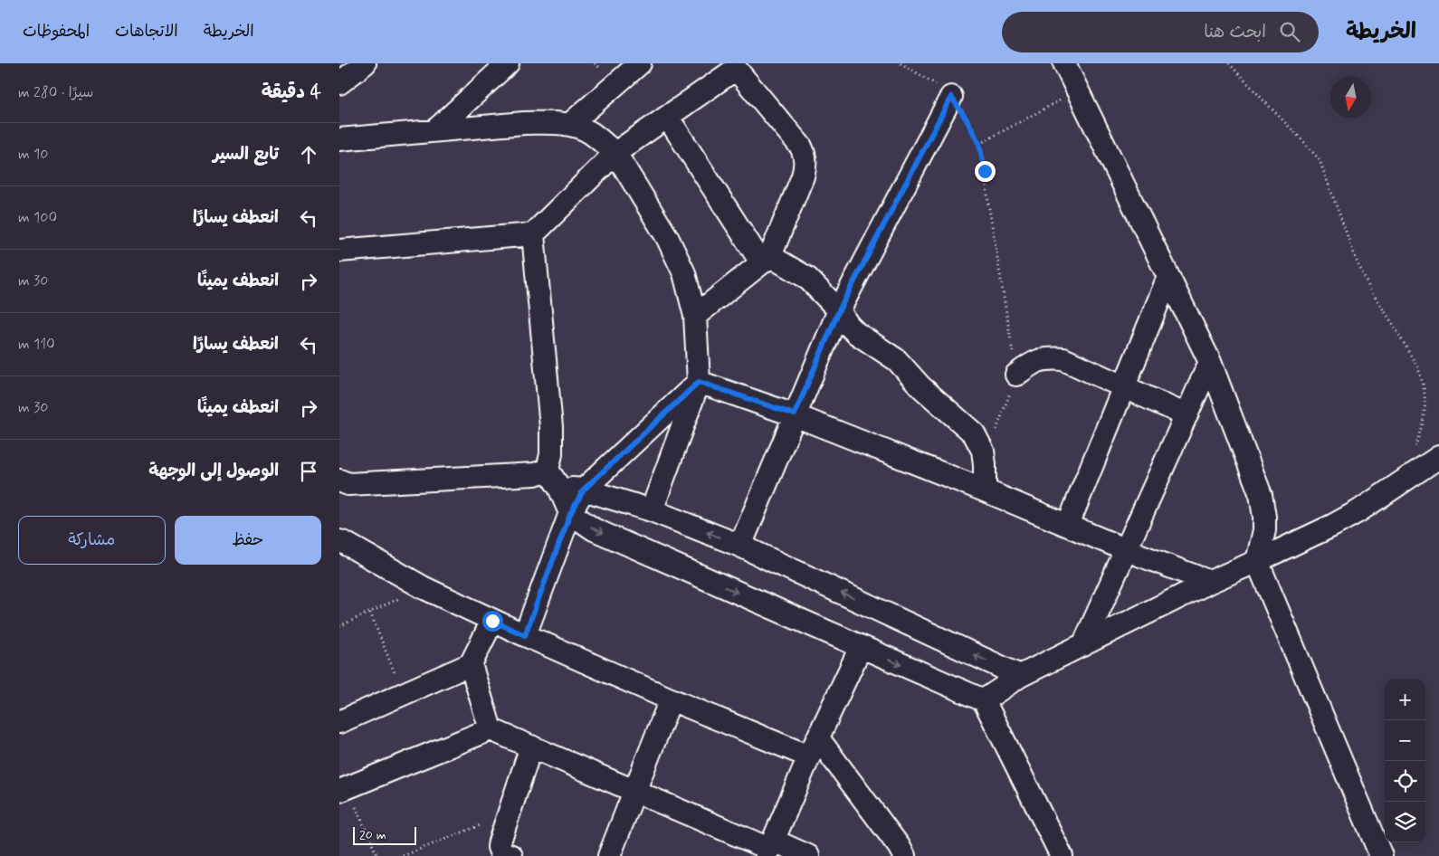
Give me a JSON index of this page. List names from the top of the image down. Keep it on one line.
{"scale_bar":"20 m","north":"bottom","page":{"header":"الخريطة","search":"ابحث هنا","nav":["الخريطة","الاتجاهات","المحفوظات"],"heading":["4 دقيقة","سيرًا · 280 m"],"list":[["تابع السير","10 m"],["انعطف يسارًا","100 m"],["انعطف يمينًا","30 m"],["انعطف يسارًا","110 m"],["انعطف يمينًا","30 m"],"الوصول إلى الوجهة"],"buttons":["حفظ","مشاركة"],"map_buttons":["+","−"],"scale":"20 m"}}
